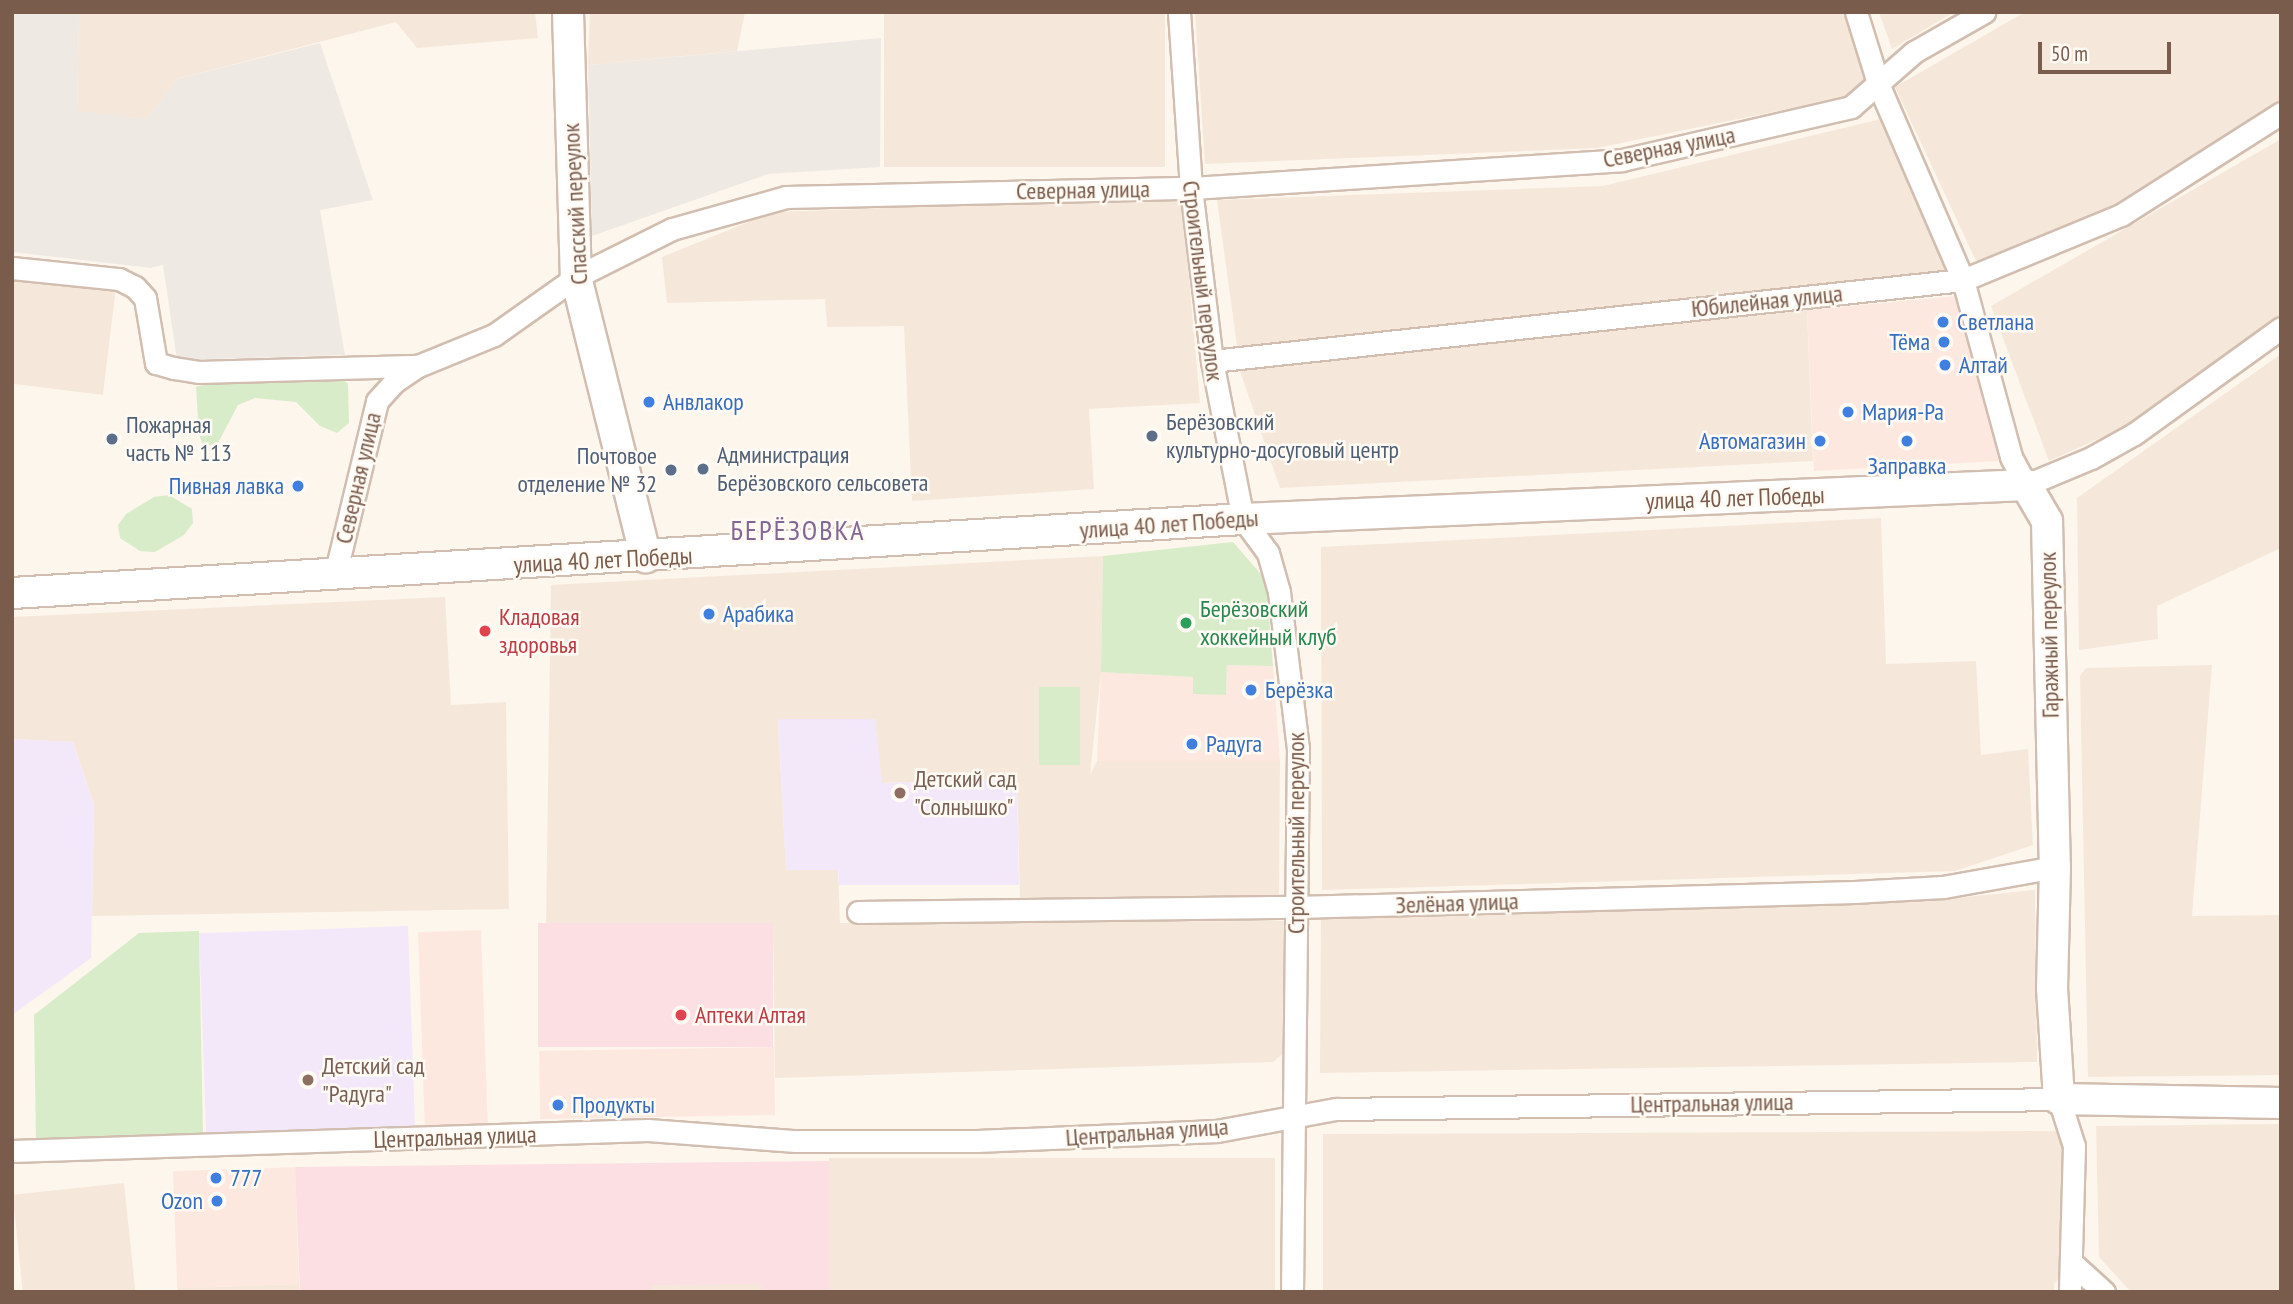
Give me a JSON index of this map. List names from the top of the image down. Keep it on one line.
{"streets":{"street":["Северная улица","Спасский переулок","Строительный переулок","Юбилейная улица","улица 40 лет Победы","Гаражный переулок","Зелёная улица","Центральная улица"]},"crossings":[["Северная улица","Спасский переулок"],["Северная улица","Строительный переулок"],["Северная улица","улица 40 лет Победы"],["Северная улица","Гаражный переулок"],["Спасский переулок","улица 40 лет Победы"],["Строительный переулок","Юбилейная улица"],["Строительный переулок","улица 40 лет Победы"],["Строительный переулок","Зелёная улица"],["Строительный переулок","Центральная улица"],["Юбилейная улица","Гаражный переулок"],["улица 40 лет Победы","Гаражный переулок"],["Гаражный переулок","Зелёная улица"],["Гаражный переулок","Центральная улица"]],"districts":["БЕРЁЗОВКА"],"places":["Светлана","Тёма","Алтай","Анвлакор","Мария-Ра","Берёзовский культурно-досуговый центр","Пожарная часть № 113","Автомагазин","Заправка","Администрация Берёзовского сельсовета","Почтовое отделение № 32","Пивная лавка","Арабика","Берёзовский хоккейный клуб","Кладовая здоровья","Берёзка","Радуга","Детский сад \"Солнышко\"","Аптеки Алтая","Детский сад \"Радуга\"","Продукты","777","Ozon"],"scale_bar":"50 m"}
